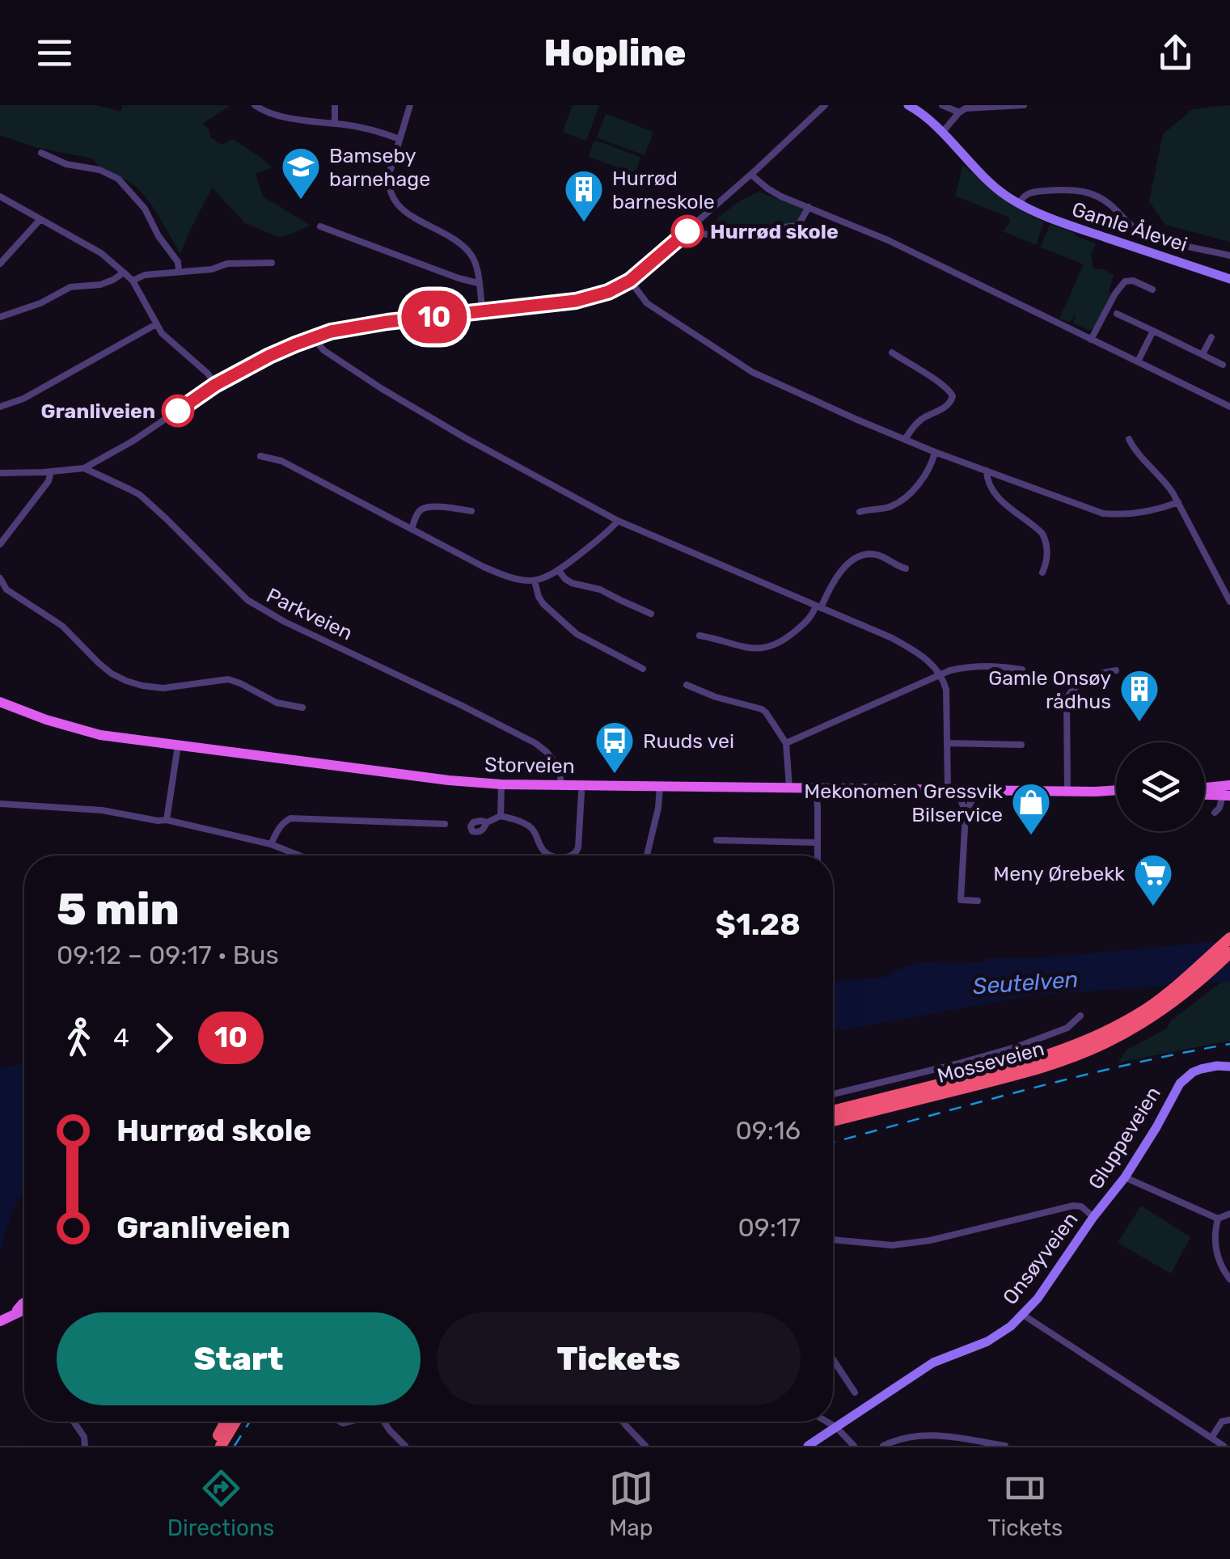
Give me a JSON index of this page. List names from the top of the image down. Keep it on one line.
{"streets":{"highway":["Mosseveien"],"main road":["Storveien"],"street":["Gamle Ålevei","Parkveien","Gluppeveien","Onsøyveien"]},"crossings":[["Parkveien","Storveien"],["Gluppeveien","Onsøyveien"]],"water":["Seutelven"],"places":{"school or university":["Bamseby barnehage"],"building":["Hurrød barneskole","Gamle Onsøy rådhus"],"other":["Hurrød skole","Granliveien"],"bus stop":["Ruuds vei"],"shop":["Mekonomen Gressvik Bilservice"],"supermarket":["Meny Ørebekk"]},"lines":["bus line 10"],"page":{"header":"Hopline","on_map":"10","heading":["5 min","09:12 – 09:17 · Bus","$1.28"],"legs":["4","10"],"list":[{"name":"Hurrød skole","value":"09:16"},{"name":"Granliveien","value":"09:17"}],"buttons":["Start","Tickets"],"tabs":["Directions","Map","Tickets"]}}
